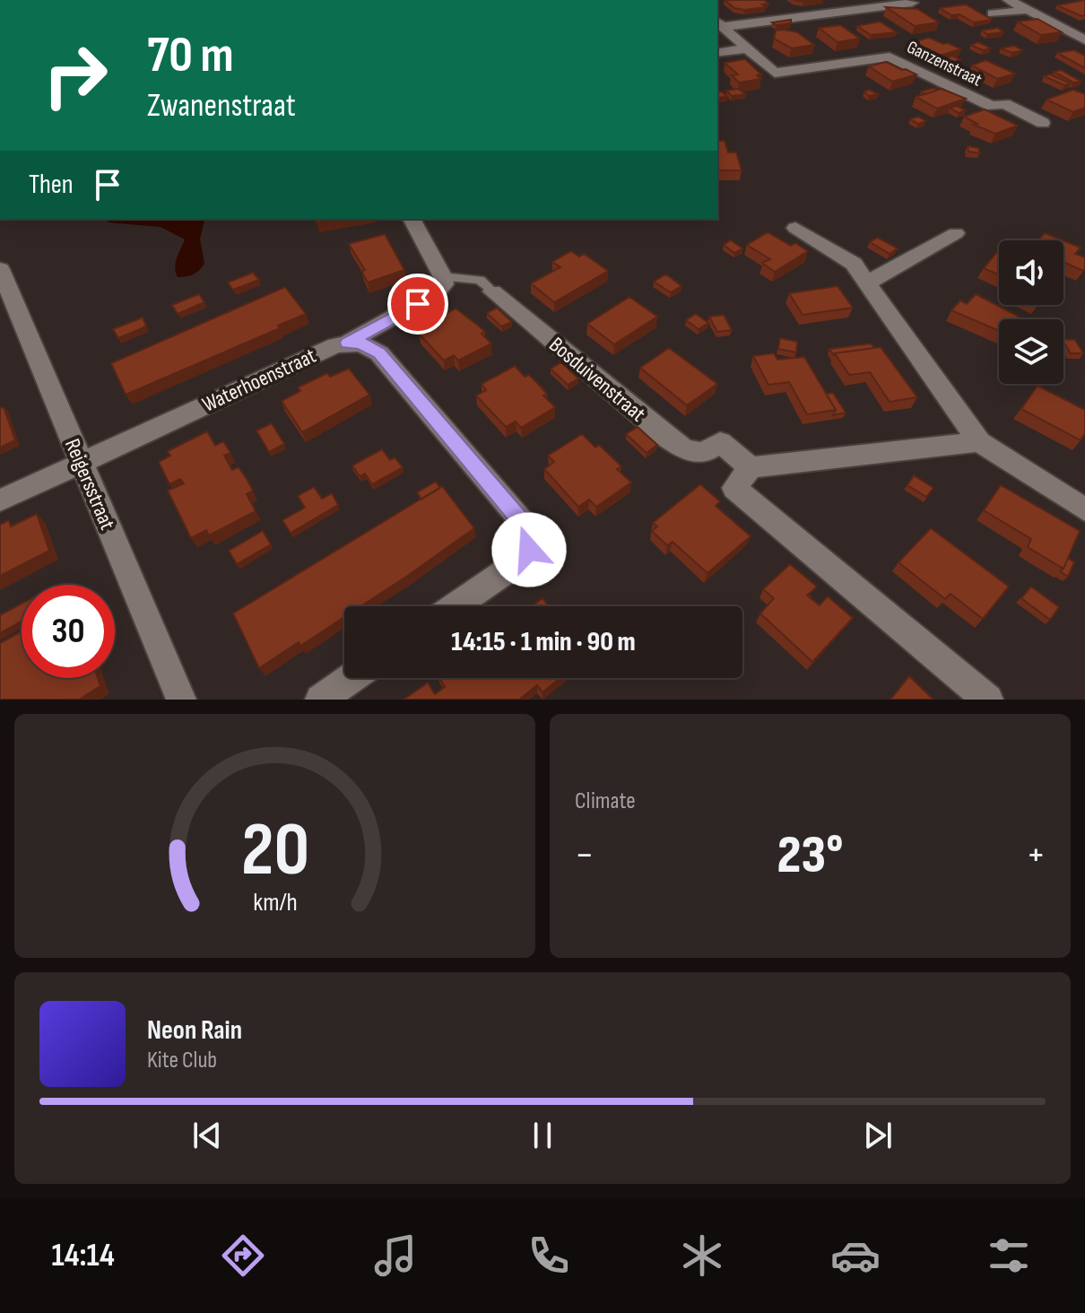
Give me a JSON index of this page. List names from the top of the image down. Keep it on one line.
{"streets":{"street":["Ganzenstraat","Bosduivenstraat","Waterhoenstraat","Reigersstraat"]},"crossings":[["Bosduivenstraat","Waterhoenstraat"],["Waterhoenstraat","Reigersstraat"]],"page":{"turn":["70 m","Zwanenstraat"],"then":"Then","limit":"30","trip":"14:15 · 1 min · 90 m","tile":"Climate","heat":["−","23°","+"],"song":["Neon Rain","Kite Club"],"tabs":"14:14","gauge":["20","km/h"]}}
